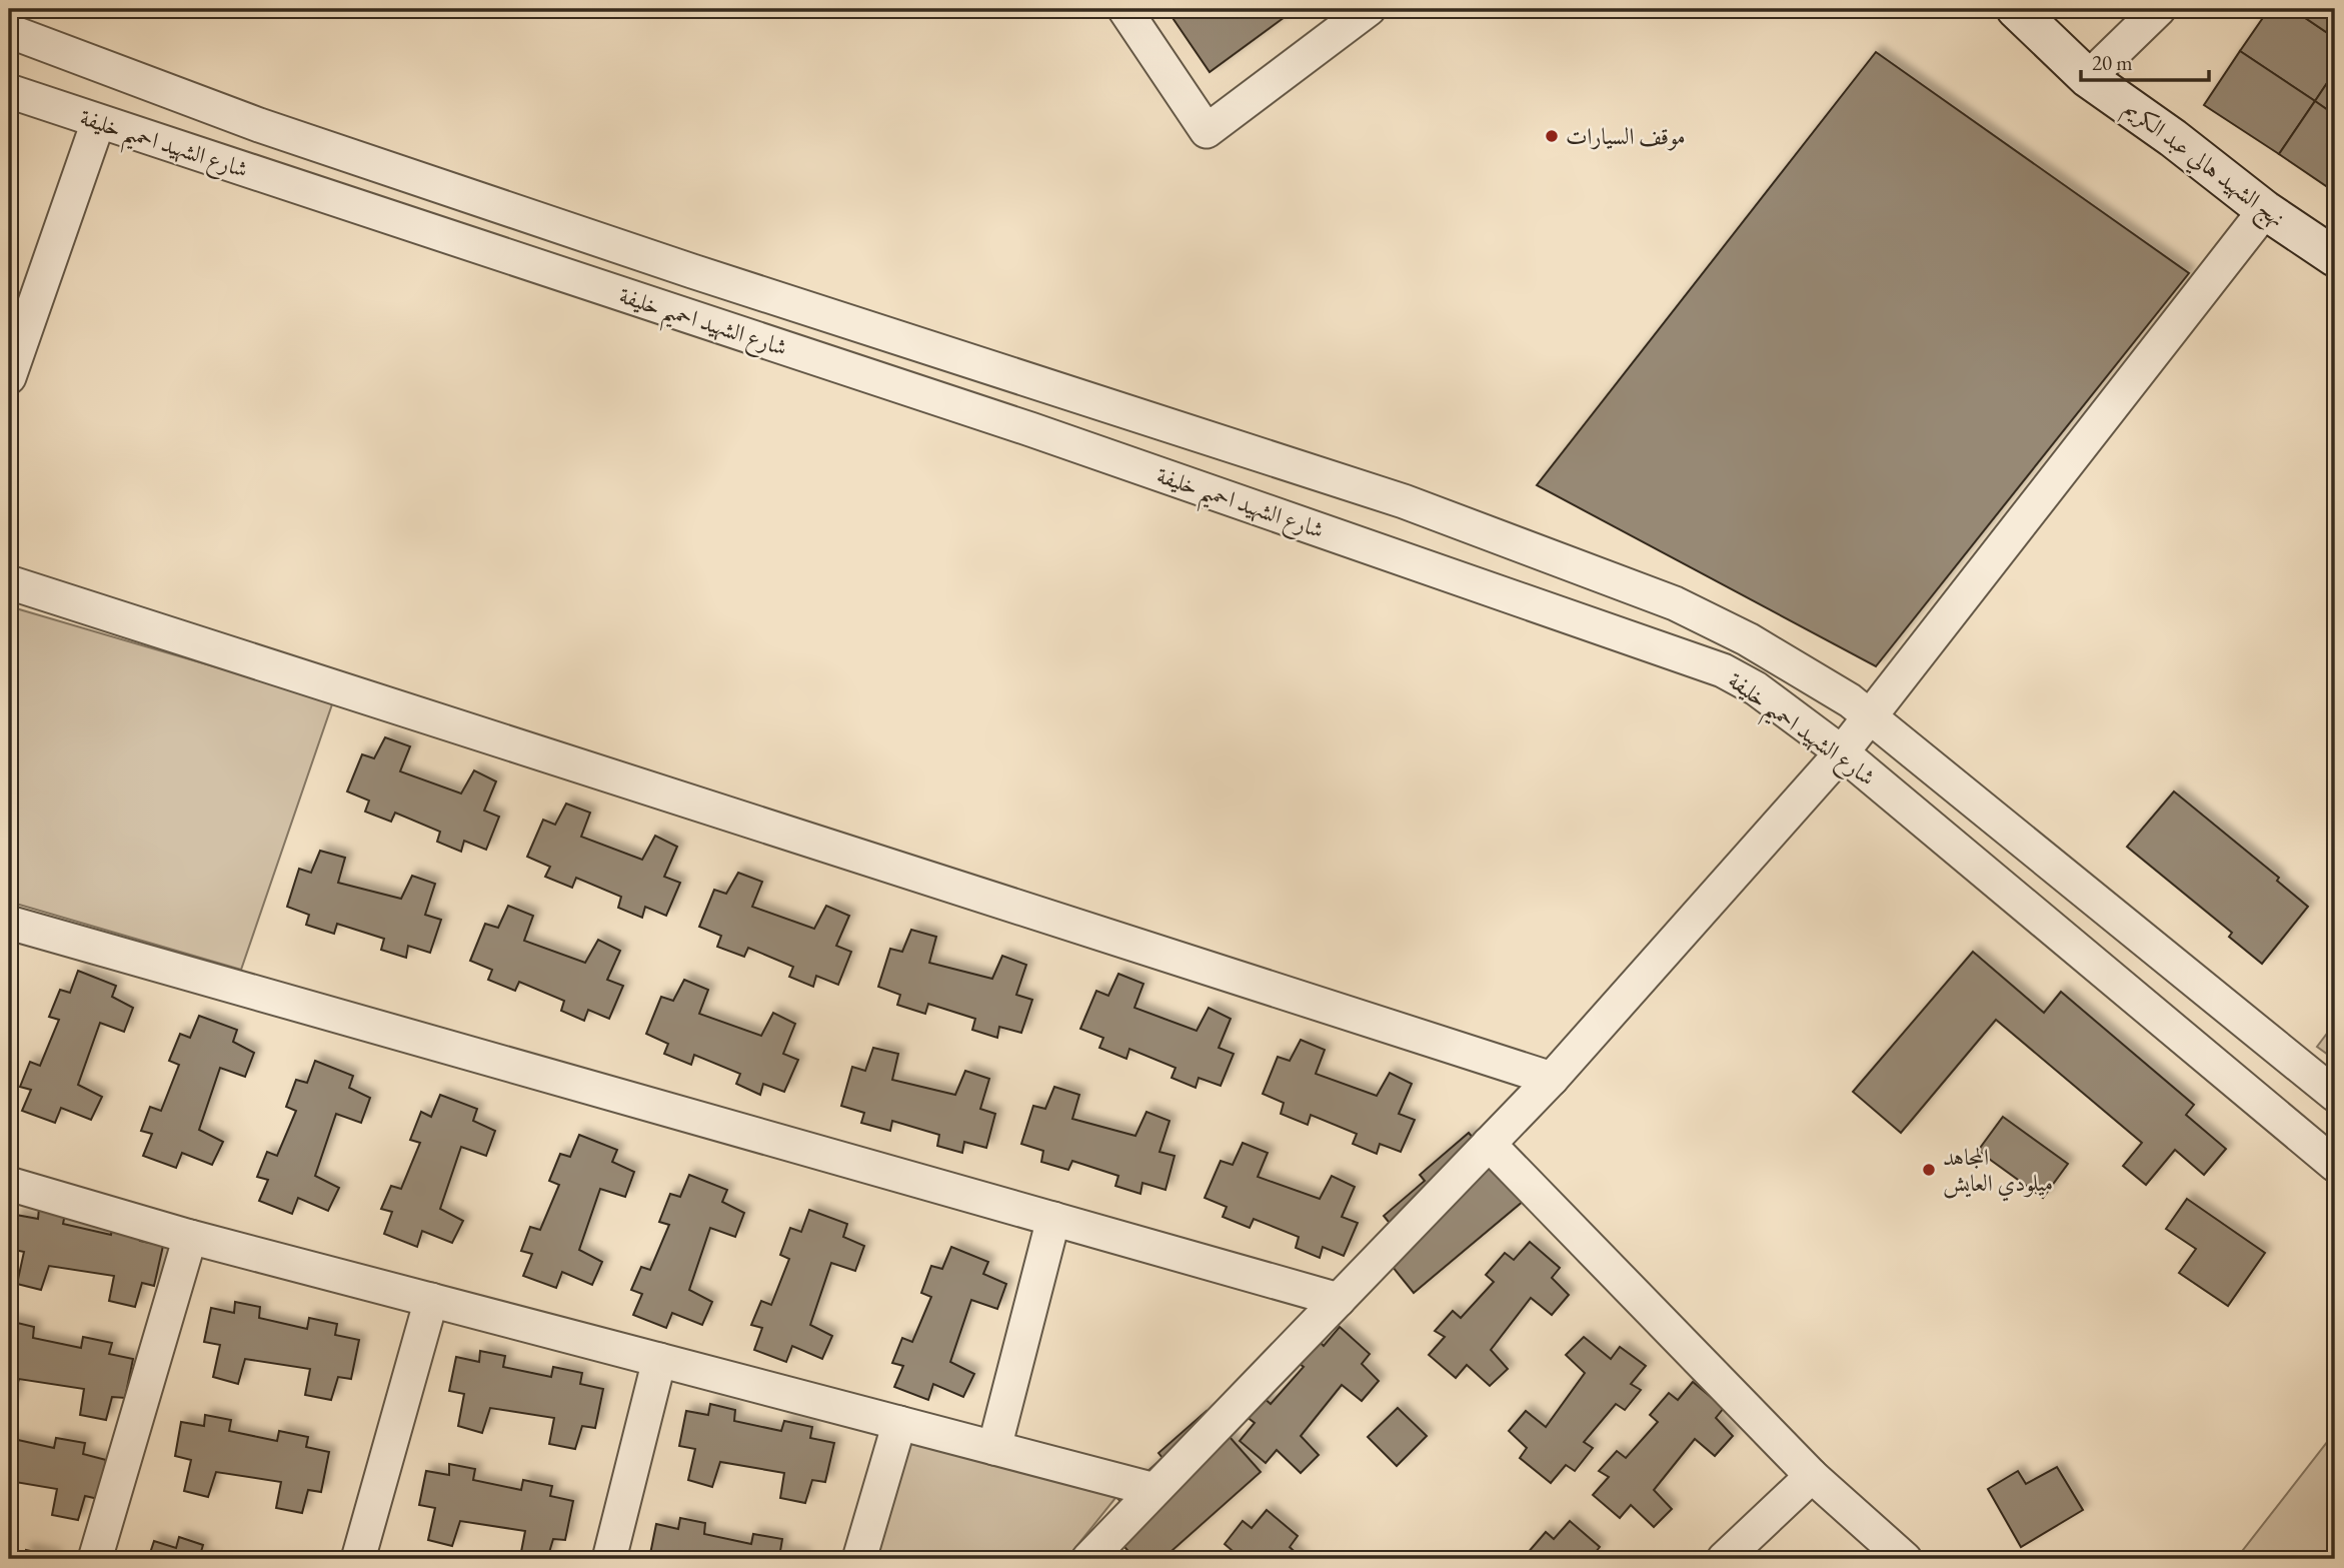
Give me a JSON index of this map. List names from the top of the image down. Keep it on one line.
{"streets":{"main road":["نهج الشهيد هالي عبد الكريم"],"street":["شارع الشهيد احميم خليفة"]},"places":["موقف السيارات","المجاهد ميلودي العايش"],"scale_bar":"20 m"}
